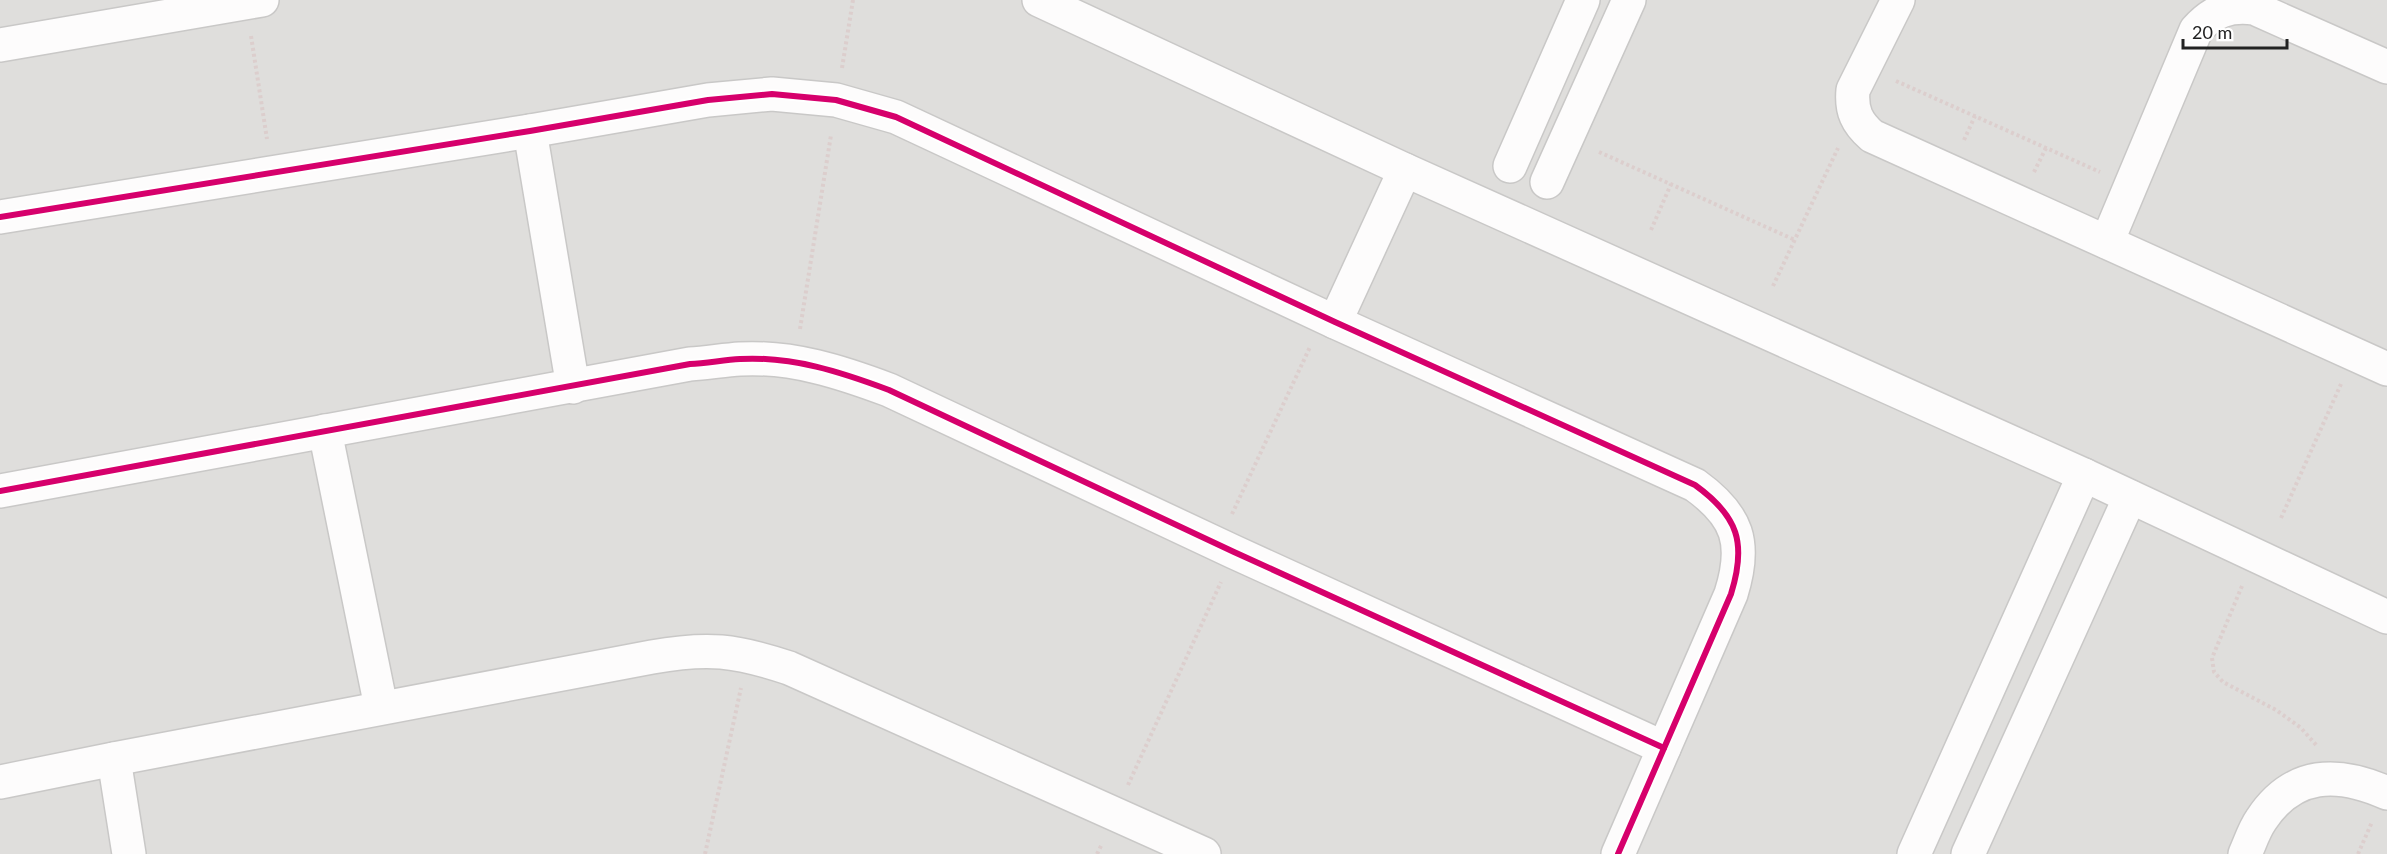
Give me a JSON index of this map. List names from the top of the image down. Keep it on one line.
{"scale_bar":"20 m"}
